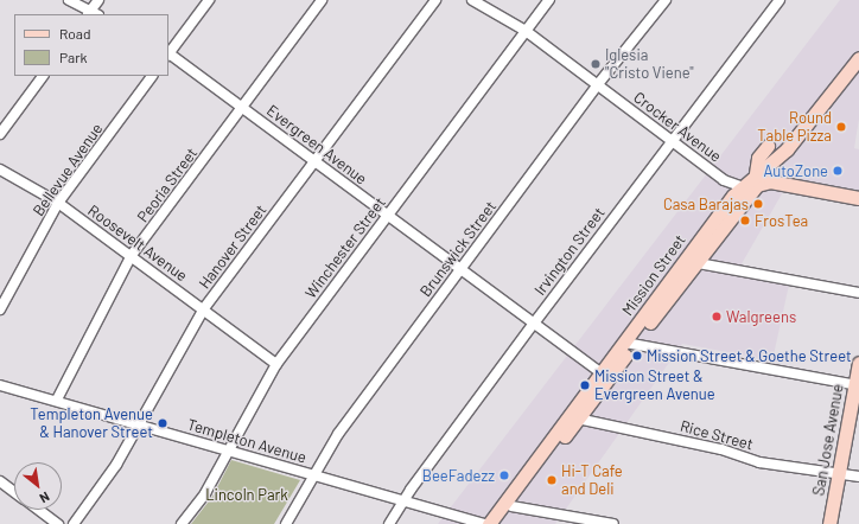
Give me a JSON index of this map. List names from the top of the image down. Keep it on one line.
{"streets":{"main road":["Mission Street","San Jose Avenue"],"street":["Crocker Avenue","Evergreen Avenue","Bellevue Avenue","Peoria Street","Roosevelt Avenue","Hanover Street","Winchester Street","Brunswick Street","Irvington Street","Rice Street","Templeton Avenue"]},"crossings":[["Crocker Avenue","Winchester Street"],["Crocker Avenue","Brunswick Street"],["Crocker Avenue","Irvington Street"],["Crocker Avenue","Mission Street"],["Evergreen Avenue","Peoria Street"],["Evergreen Avenue","Hanover Street"],["Evergreen Avenue","Winchester Street"],["Evergreen Avenue","Brunswick Street"],["Evergreen Avenue","Irvington Street"],["Evergreen Avenue","Mission Street"],["Bellevue Avenue","Roosevelt Avenue"],["Peoria Street","Roosevelt Avenue"],["Peoria Street","Templeton Avenue"],["Roosevelt Avenue","Hanover Street"],["Roosevelt Avenue","Winchester Street"],["Hanover Street","Templeton Avenue"],["Winchester Street","Templeton Avenue"],["Brunswick Street","Templeton Avenue"],["Irvington Street","Templeton Avenue"],["Mission Street","Rice Street"],["Mission Street","Templeton Avenue"],["Rice Street","San Jose Avenue"]],"parks":["Lincoln Park"],"places":["Iglesia \"Cristo Viene\"","Round Table Pizza","AutoZone","Casa Barajas","FrosTea","Walgreens","Mission Street & Goethe Street","Mission Street & Evergreen Avenue","Templeton Avenue & Hanover Street","BeeFadezz","Hi-T Cafe and Deli"],"legend":["Road","Park"],"north":"bottom right"}
